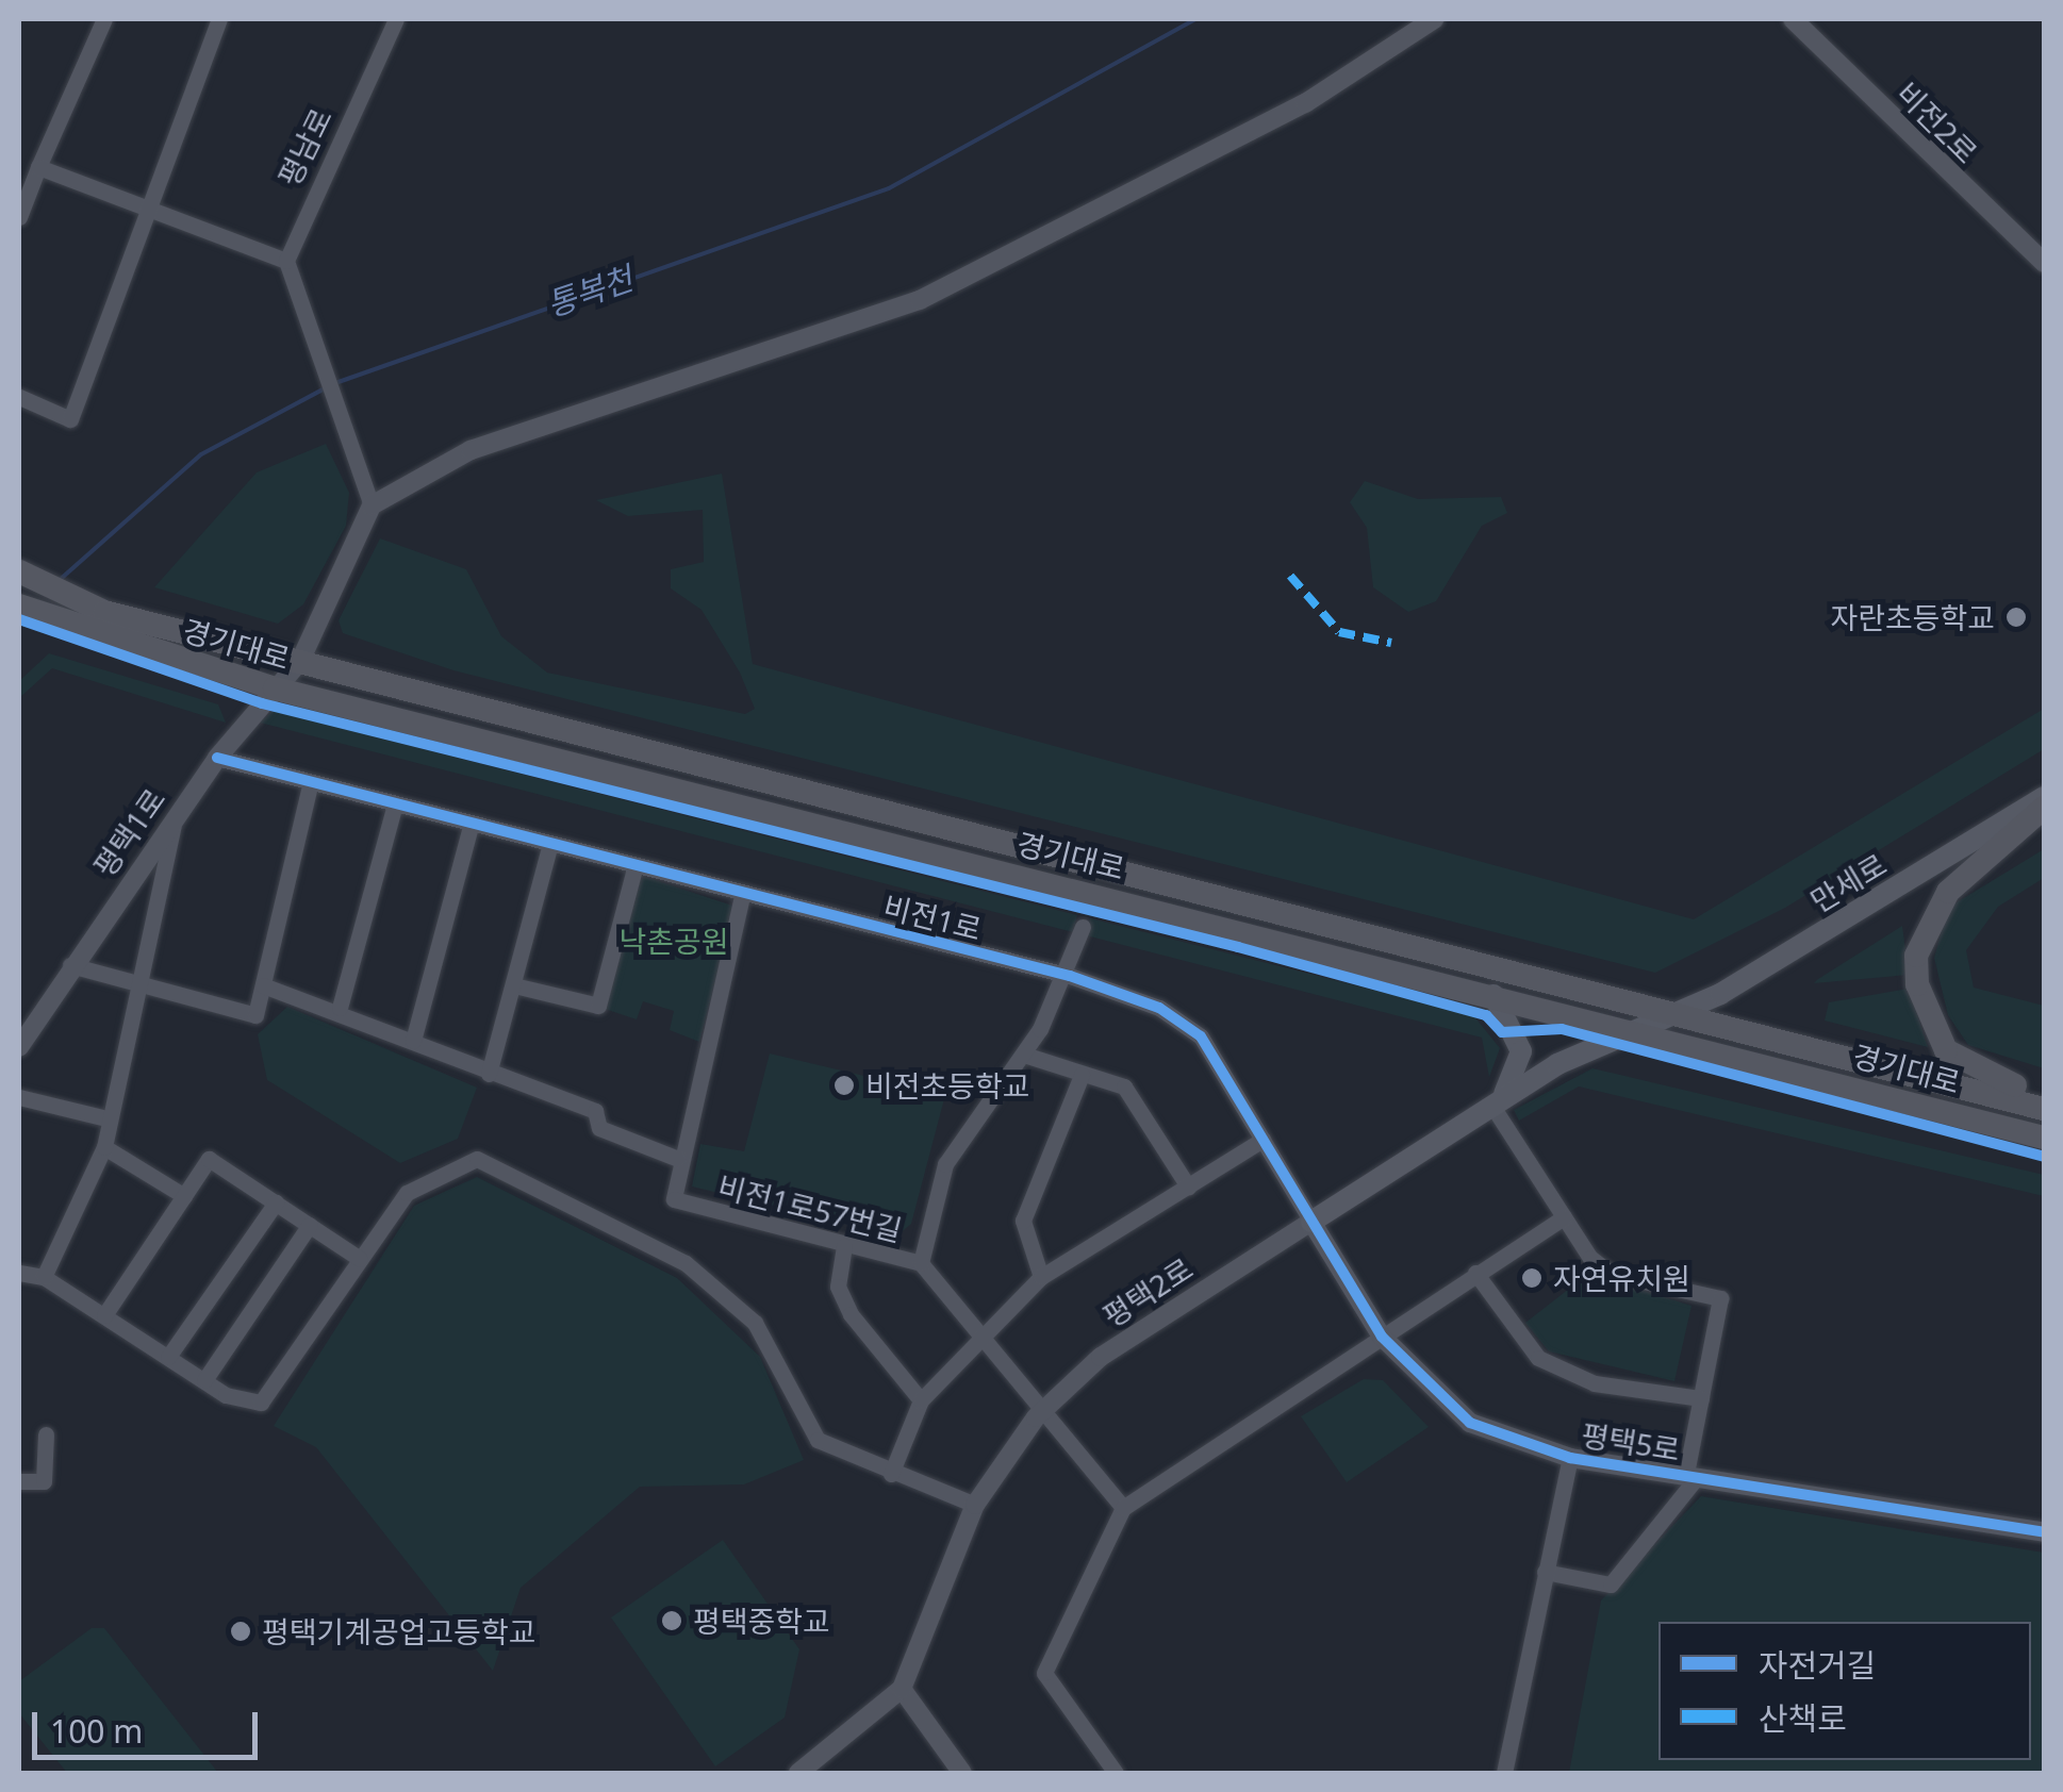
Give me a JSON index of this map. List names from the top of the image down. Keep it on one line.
{"streets":{"main road":["경기대로","만세로","평택2로"],"street":["비전2로","평남로","평택1로","비전1로","비전1로57번길","평택5로"]},"crossings":[["경기대로","평택1로"],["경기대로","만세로"],["경기대로","평택2로"],["평택1로","비전1로"],["만세로","평택2로"],["비전1로","평택2로"],["비전1로","평택5로"],["비전1로57번길","평택2로"],["평택2로","평택5로"]],"water":["통복천"],"parks":["낙촌공원"],"places":["자란초등학교","비전초등학교","자연유치원","평택중학교","평택기계공업고등학교"],"legend":["자전거길","산책로"],"scale_bar":"100 m"}
